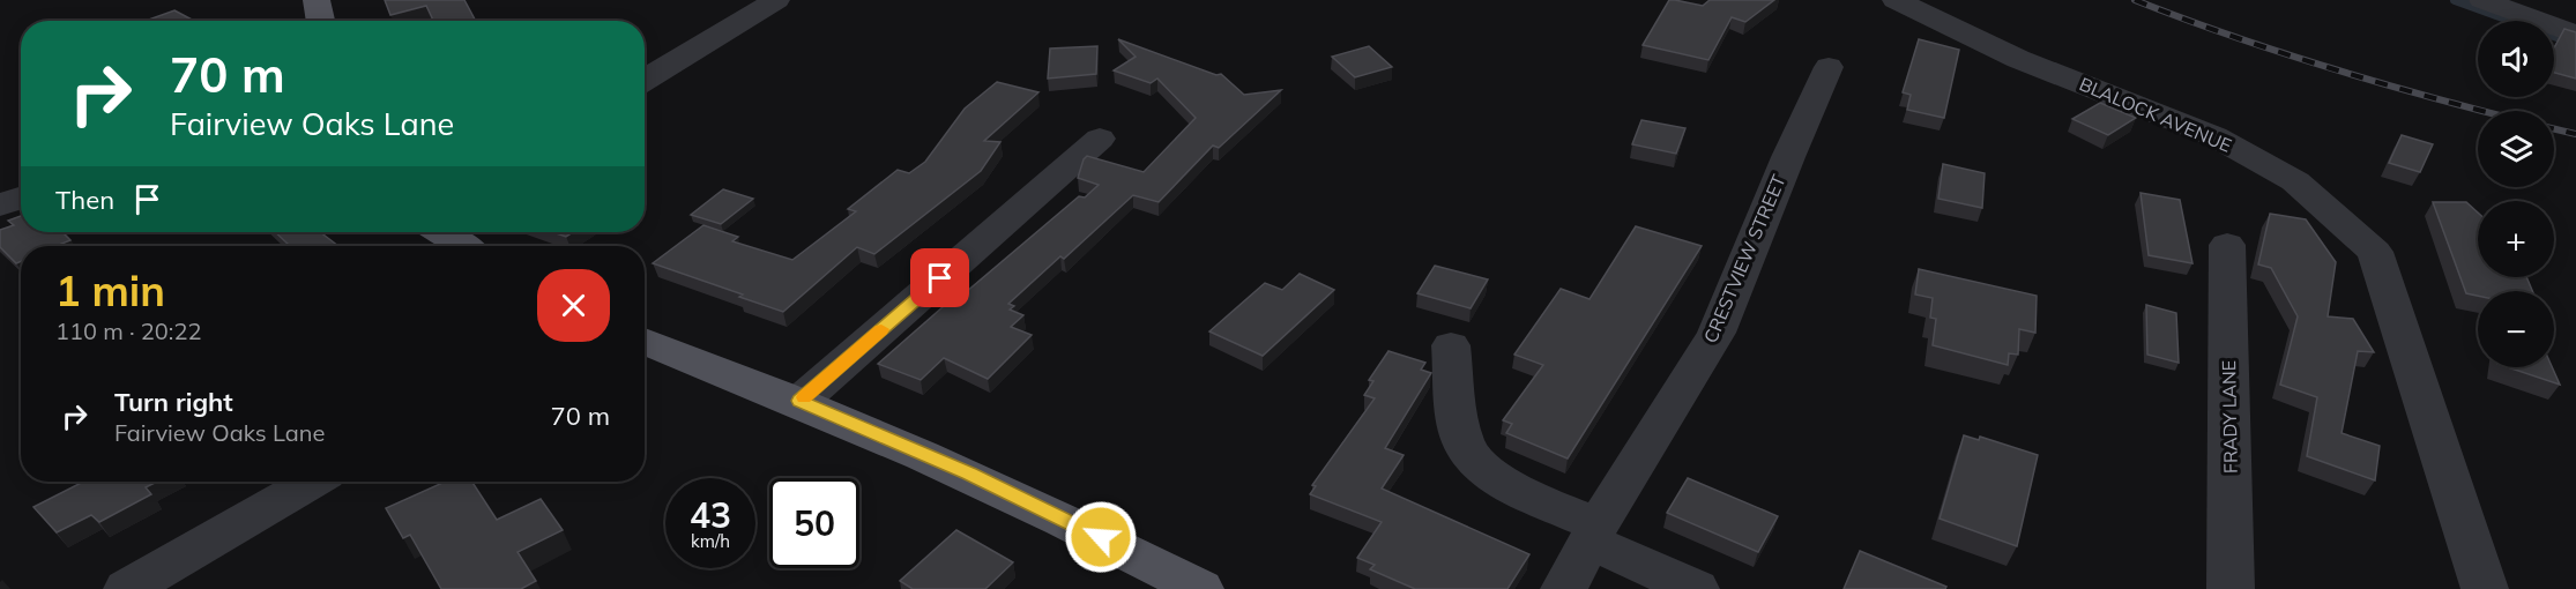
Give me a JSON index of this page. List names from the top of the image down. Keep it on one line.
{"streets":{"street":["BLALOCK AVENUE","CRESTVIEW STREET","FRADY LANE"]},"page":{"map_buttons":["+","−"],"turn":["70 m","Fairview Oaks Lane"],"then":"Then","heading":["1 min","110 m · 20:22"],"list":[{"name":"Turn right","note":"Fairview Oaks Lane","value":"70 m"}],"speed":"43 km/h","limit":"50"}}
